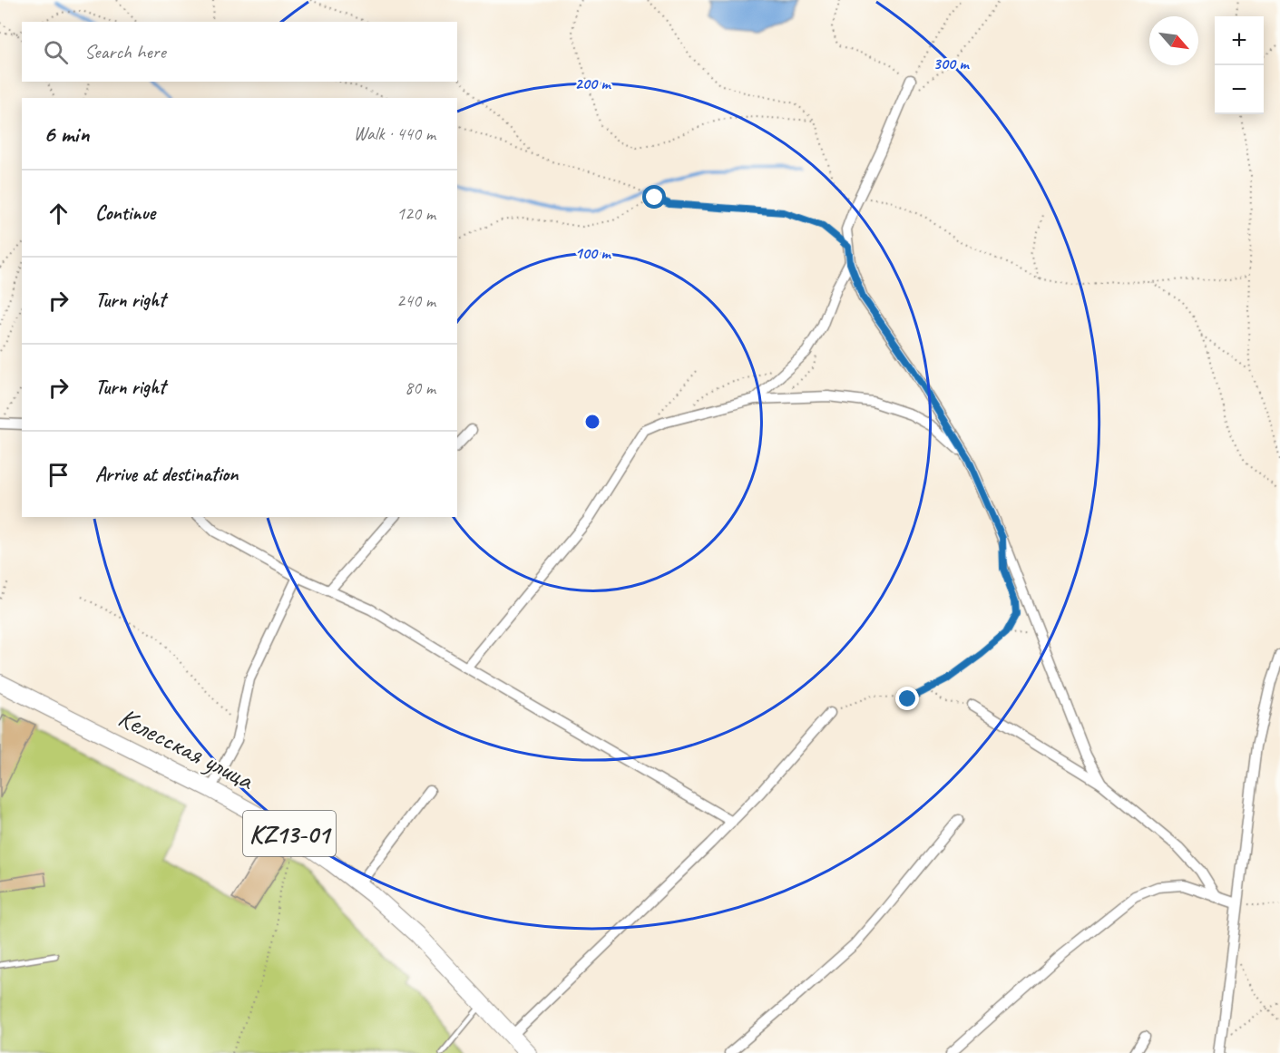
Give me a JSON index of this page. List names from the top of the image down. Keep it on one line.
{"streets":{"main road":["Келесская улица","KZ13-01"]},"north":"bottom right","page":{"map_buttons":["+","−"],"search":"Search here","heading":["6 min","Walk · 440 m"],"list":[["Continue","120 m"],["Turn right","240 m"],["Turn right","80 m"],"Arrive at destination"]},"rings":["300 m","200 m","100 m"]}
